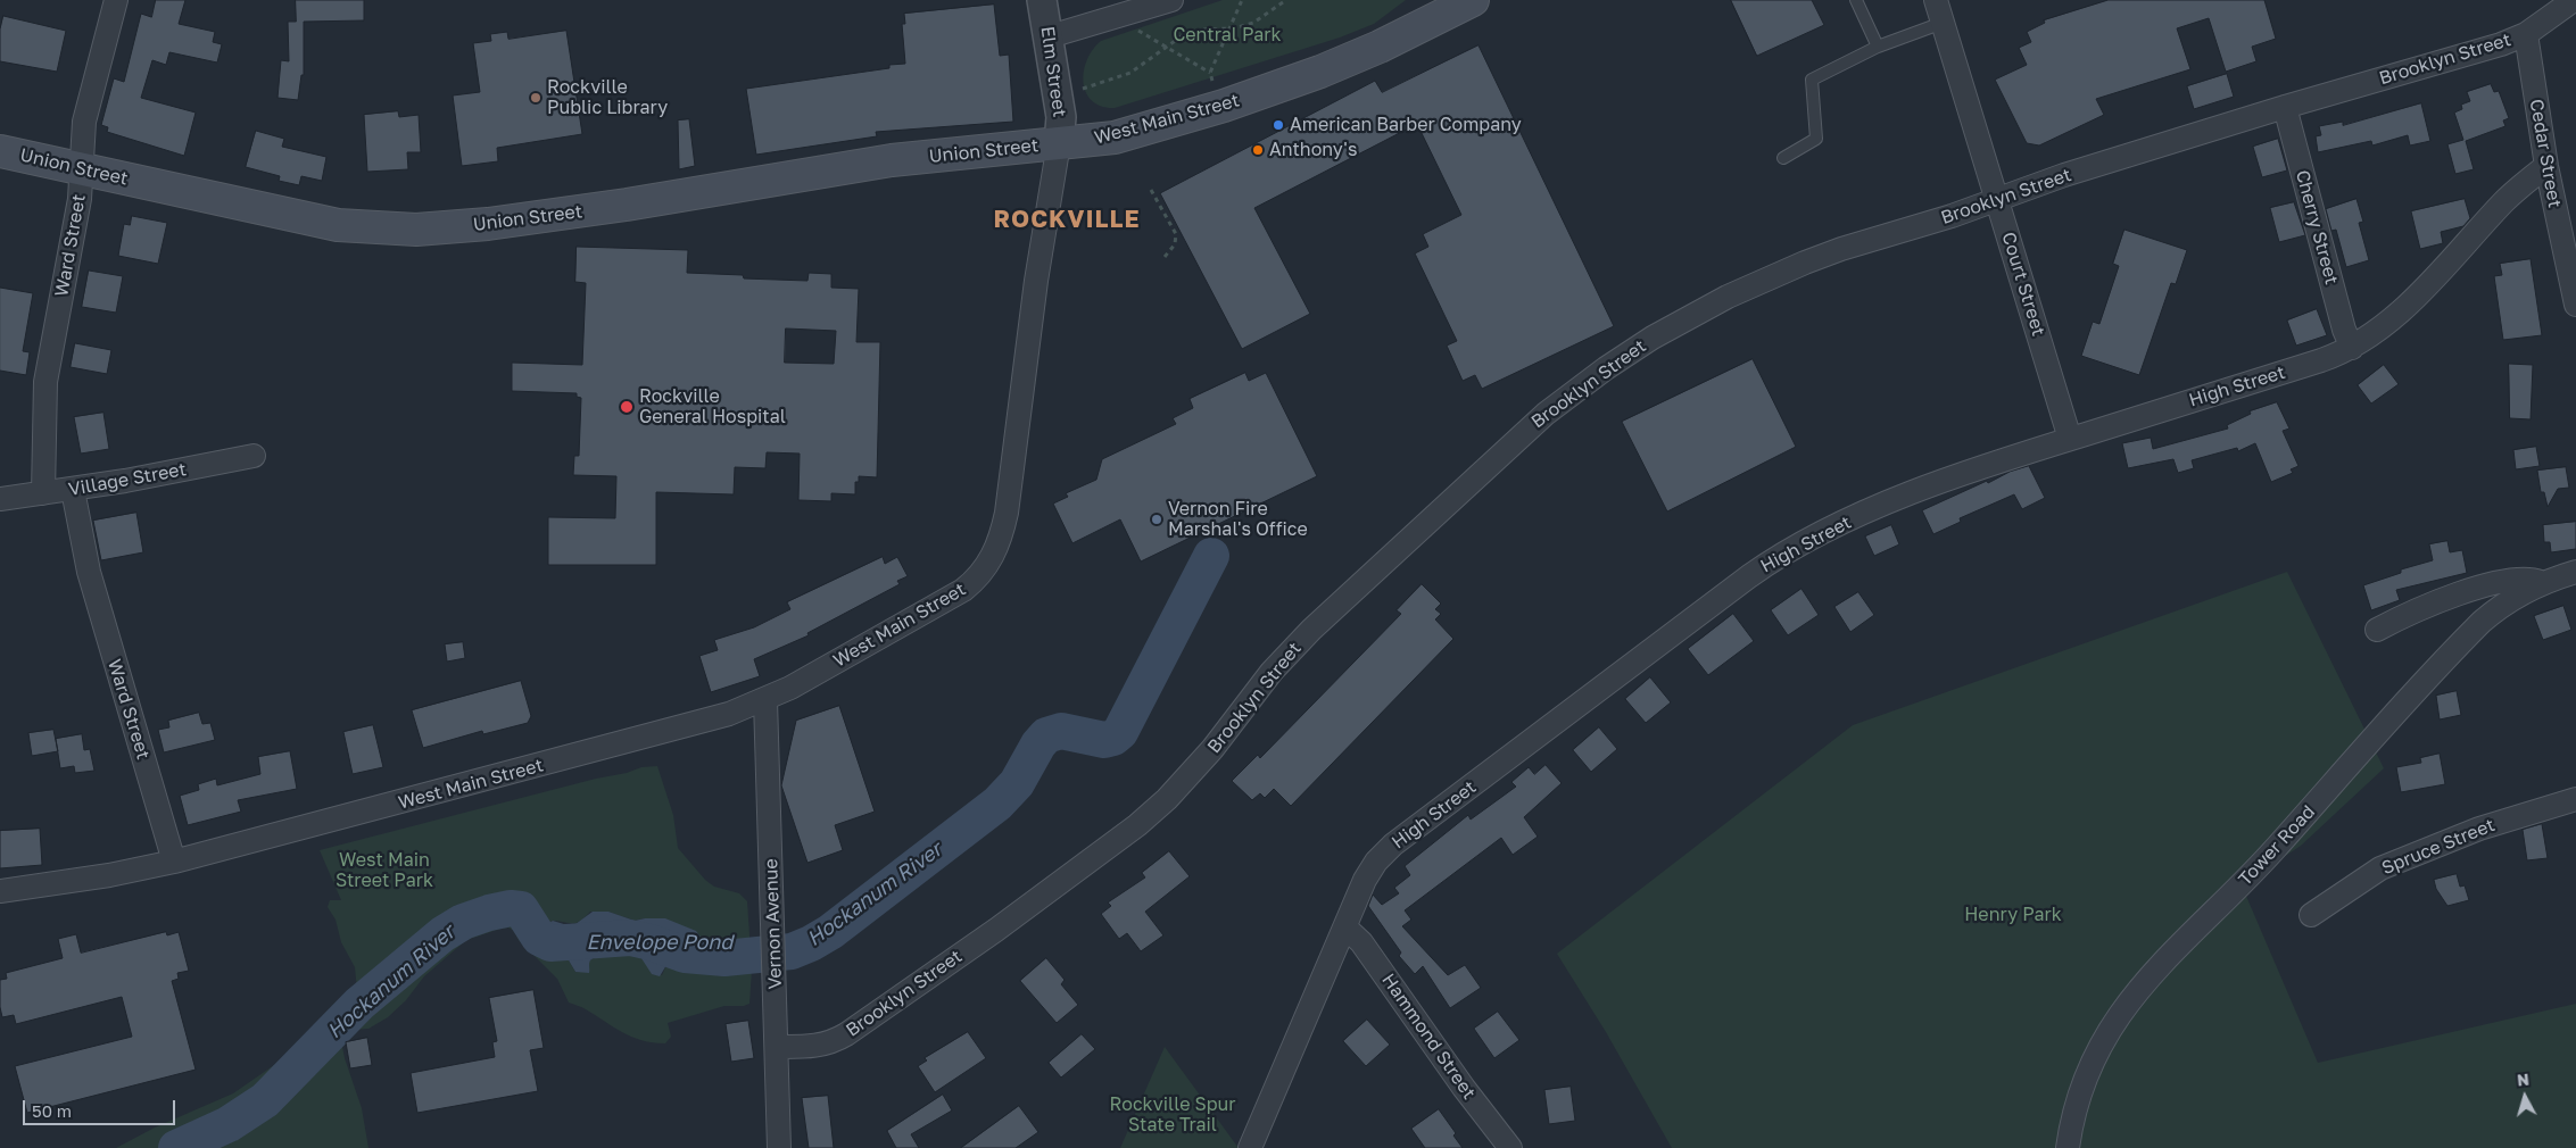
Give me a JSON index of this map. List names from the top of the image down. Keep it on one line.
{"streets":{"main road":["West Main Street","Union Street"],"street":["Brooklyn Street","Elm Street","Cedar Street","Cherry Street","Ward Street","Court Street","High Street","Village Street","Tower Road","Spruce Street","Vernon Avenue","Hammond Street"]},"crossings":[["Brooklyn Street","Cedar Street"],["Brooklyn Street","Cherry Street"],["Brooklyn Street","Court Street"],["Brooklyn Street","Vernon Avenue"],["Elm Street","West Main Street"],["Elm Street","Union Street"],["West Main Street","Union Street"],["West Main Street","Ward Street"],["West Main Street","Vernon Avenue"],["Union Street","Ward Street"],["Cedar Street","High Street"],["Cherry Street","High Street"],["Ward Street","Village Street"],["Court Street","High Street"],["High Street","Hammond Street"]],"districts":["ROCKVILLE"],"water":["Hockanum River","Envelope Pond"],"parks":["Central Park","West Main Street Park","Henry Park","Rockville Spur State Trail"],"places":["Rockville Public Library","American Barber Company","Anthony's","Rockville General Hospital","Vernon Fire Marshal's Office"],"scale_bar":"50 m","north":"top"}
